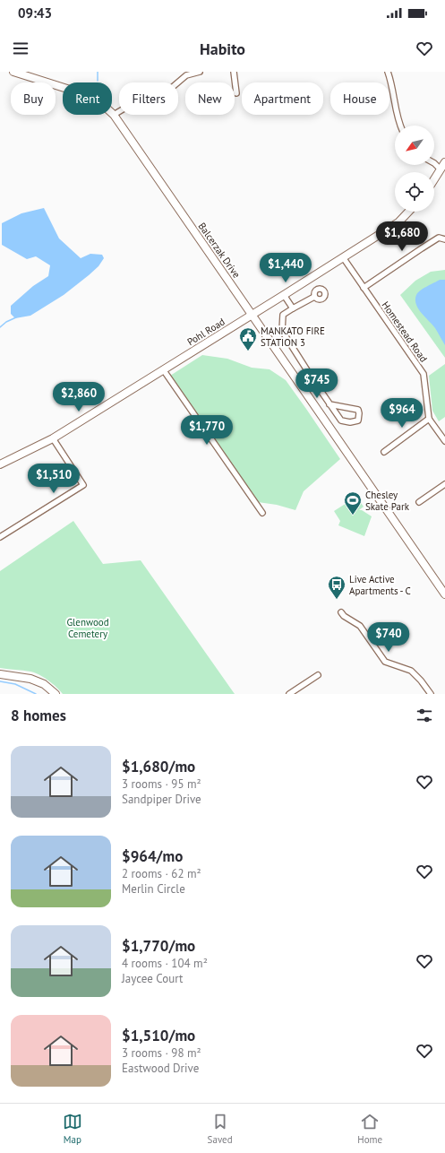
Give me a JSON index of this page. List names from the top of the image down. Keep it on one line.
{"streets":{"street":["Balcerzak Drive","Pohl Road","Homestead Road"]},"crossings":[["Balcerzak Drive","Pohl Road"],["Pohl Road","Homestead Road"]],"parks":["Glenwood Cemetery"],"places":{"public building":["MANKATO FIRE STATION 3"],"sports":["Chesley Skate Park"],"bus stop":["Live Active Apartments - C"]},"north":"bottom left","page":{"status":"09:43","header":"Habito","chip":["Buy","Rent","Filters","New","Apartment","House"],"price":["$1,680","$1,440","$745","$2,860","$964","$1,770","$1,510","$740"],"heading":"8 homes","list":[{"name":"$1,680/mo","note":"3 rooms · 95 m² · Sandpiper Drive"},{"name":"$964/mo","note":"2 rooms · 62 m² · Merlin Circle"},{"name":"$1,770/mo","note":"4 rooms · 104 m² · Jaycee Court"},{"name":"$1,510/mo","note":"3 rooms · 98 m² · Eastwood Drive"}],"tabs":["Map","Saved","Home"]}}
